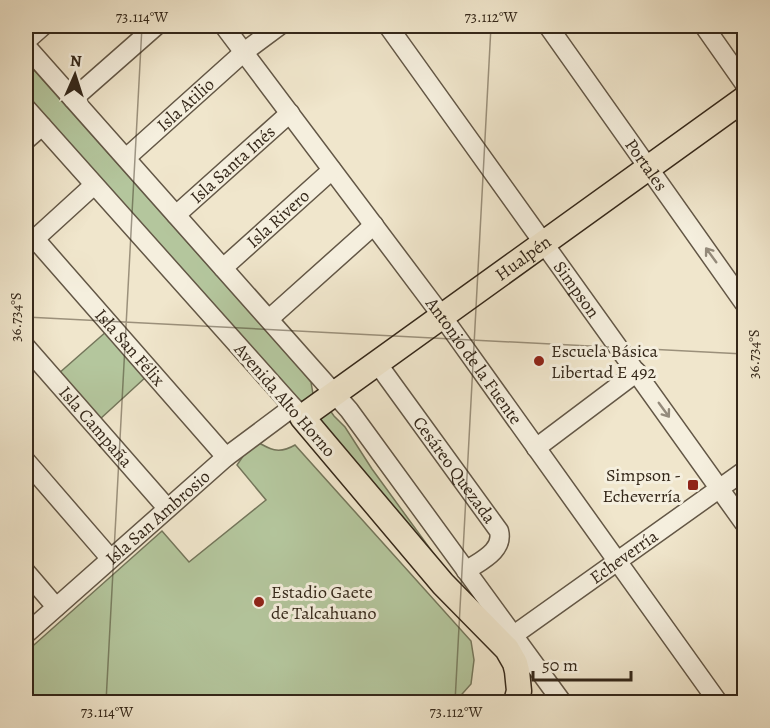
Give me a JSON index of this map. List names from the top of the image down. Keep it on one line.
{"streets":{"main road":["Hualpén","Avenida Alto Horno"],"street":["Isla Atilio","Isla Santa Inés","Portales","Isla Rivero","Simpson","Isla San Félix","Antonio de la Fuente","Isla Campaña","Cesáreo Quezada","Isla San Ambrosio","Echeverría"]},"crossings":[["Isla Atilio","Antonio de la Fuente"],["Isla Atilio","Avenida Alto Horno"],["Isla Santa Inés","Antonio de la Fuente"],["Isla Santa Inés","Avenida Alto Horno"],["Portales","Hualpén"],["Isla Rivero","Antonio de la Fuente"],["Isla Rivero","Avenida Alto Horno"],["Hualpén","Simpson"],["Hualpén","Antonio de la Fuente"],["Hualpén","Avenida Alto Horno"],["Hualpén","Cesáreo Quezada"],["Hualpén","Isla San Ambrosio"],["Simpson","Echeverría"],["Isla San Félix","Isla San Ambrosio"],["Antonio de la Fuente","Echeverría"],["Avenida Alto Horno","Cesáreo Quezada"],["Avenida Alto Horno","Isla San Ambrosio"],["Avenida Alto Horno","Echeverría"],["Isla Campaña","Isla San Ambrosio"]],"one_way":["Portales"],"places":{"other":["Escuela Básica Libertad E 492","Estadio Gaete de Talcahuano"],"transit":["Simpson - Echeverría"]},"scale_bar":"50 m","north":"top","coordinates":["73.114°W","73.112°W","36.734°S"]}
